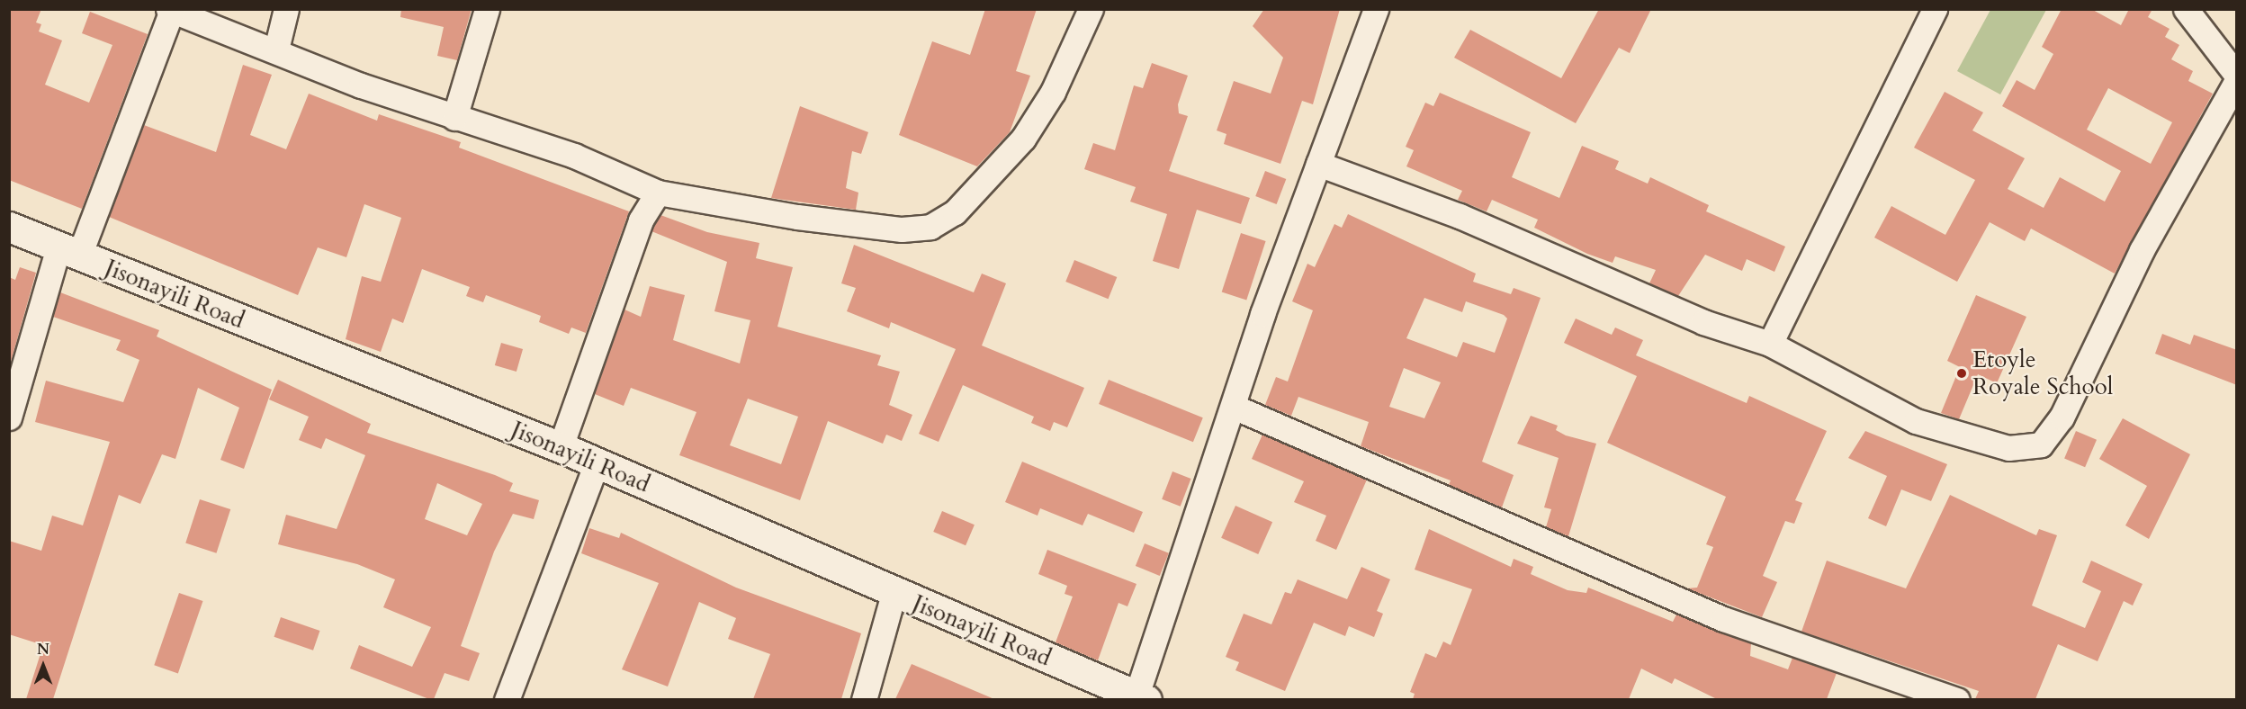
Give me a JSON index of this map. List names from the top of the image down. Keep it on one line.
{"streets":{"street":["Jisonayili Road"]},"places":["Etoyle Royale School"],"north":"top"}
